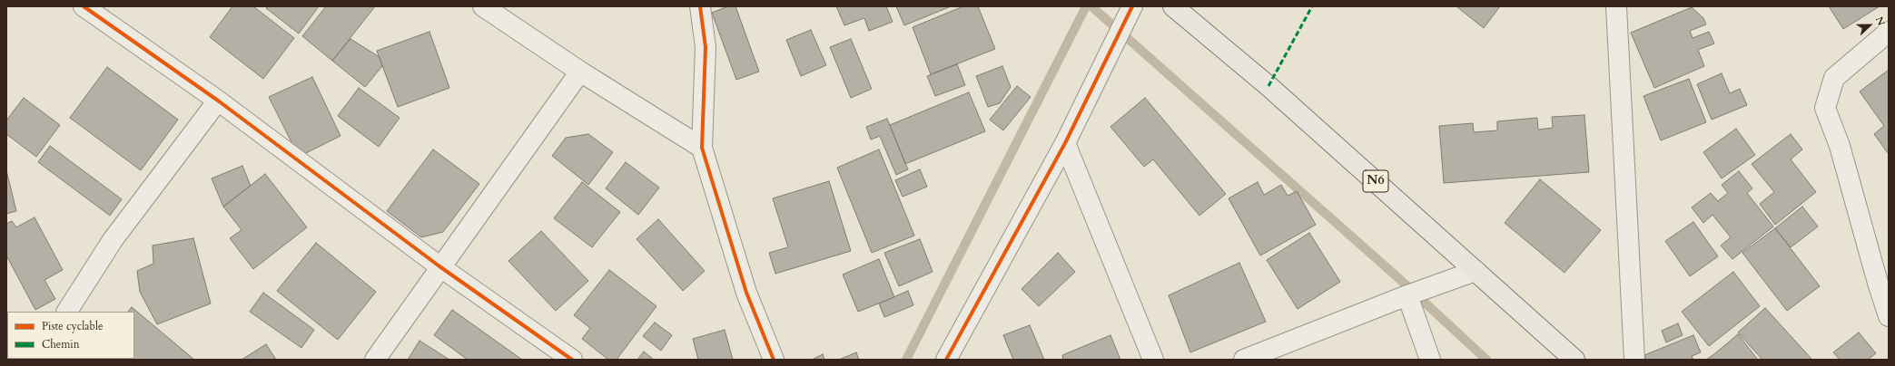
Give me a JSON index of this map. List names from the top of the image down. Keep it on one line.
{"streets":{"main road":["N6"]},"legend":["Piste cyclable","Chemin"],"north":"right"}
